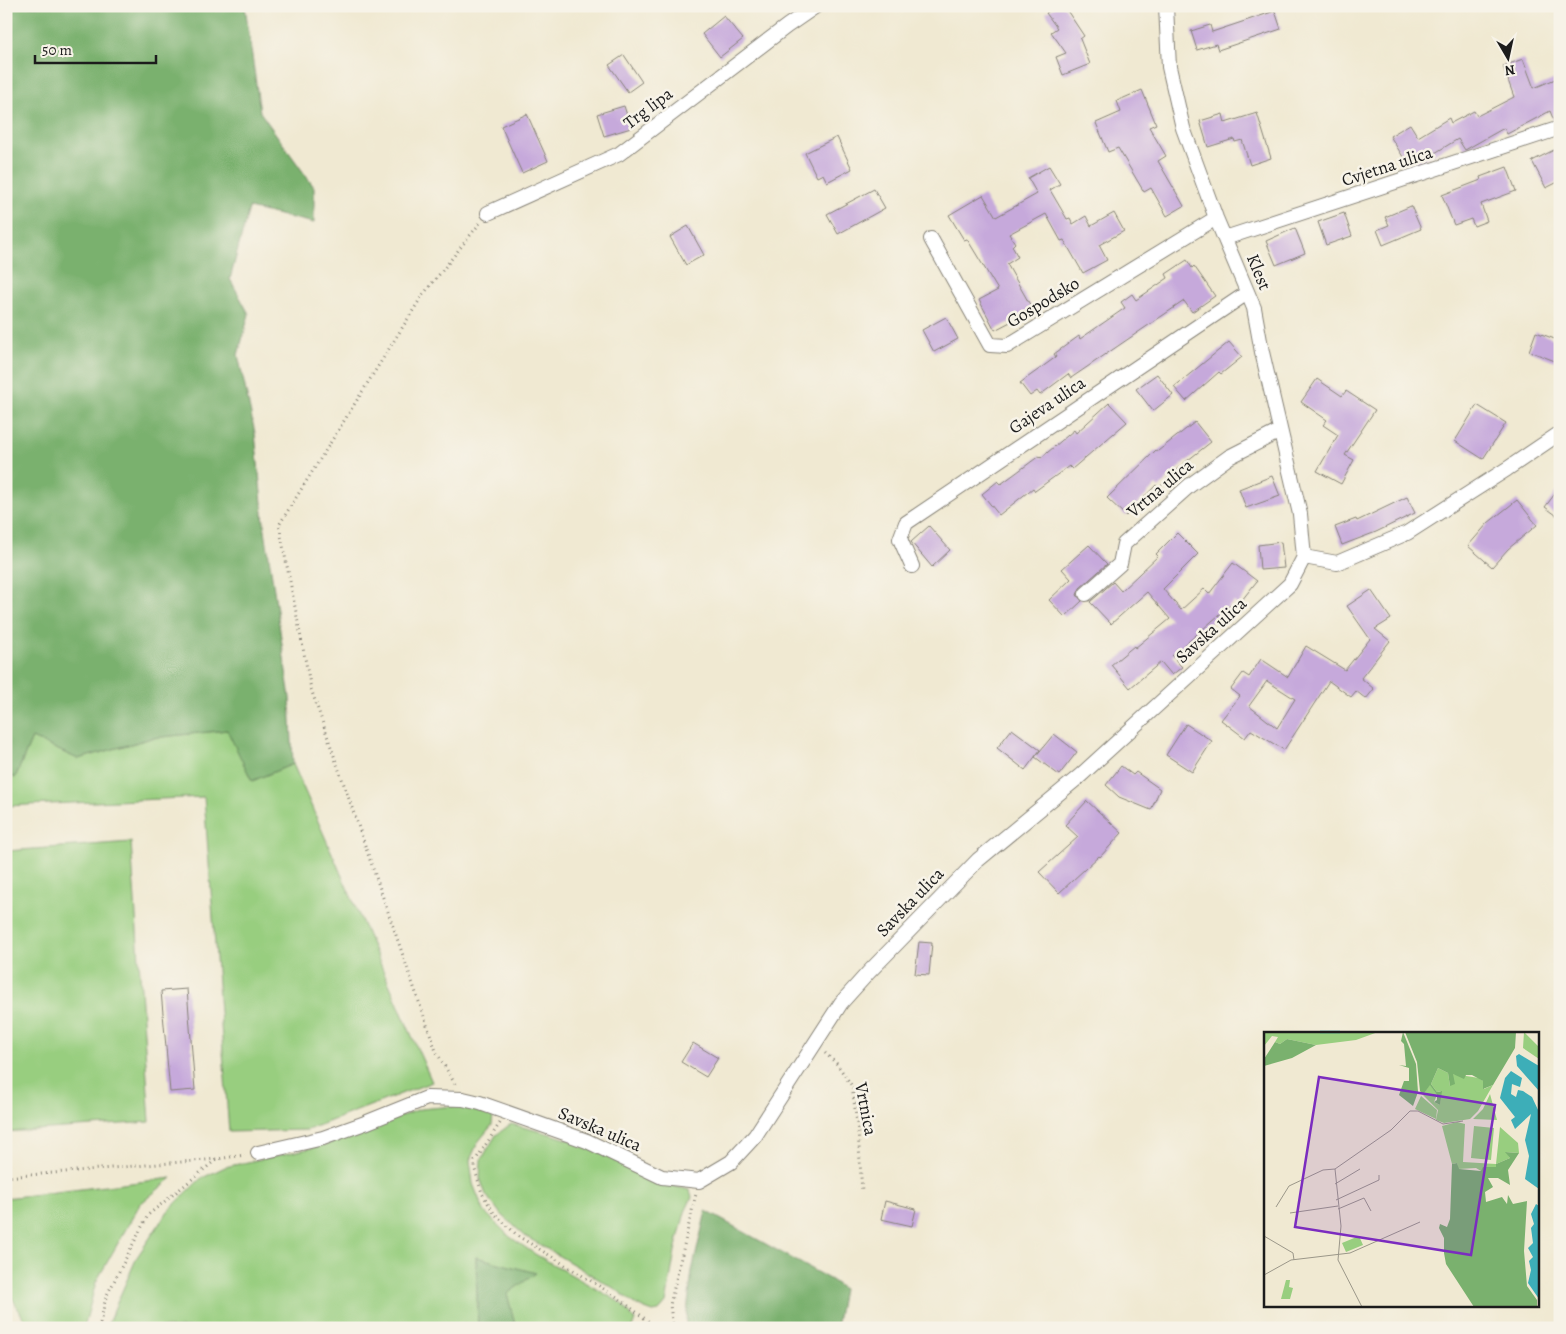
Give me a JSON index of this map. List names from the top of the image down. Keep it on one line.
{"streets":{"street":["Trg lipa","Cvjetna ulica","Klest","Gospodsko","Gajeva ulica","Vrtna ulica","Savska ulica"],"path":["Vrtnica"]},"crossings":[["Cvjetna ulica","Klest"],["Klest","Gospodsko"],["Klest","Gajeva ulica"],["Klest","Vrtna ulica"],["Klest","Savska ulica"],["Savska ulica","Vrtnica"]],"scale_bar":"50 m","north":"bottom"}
